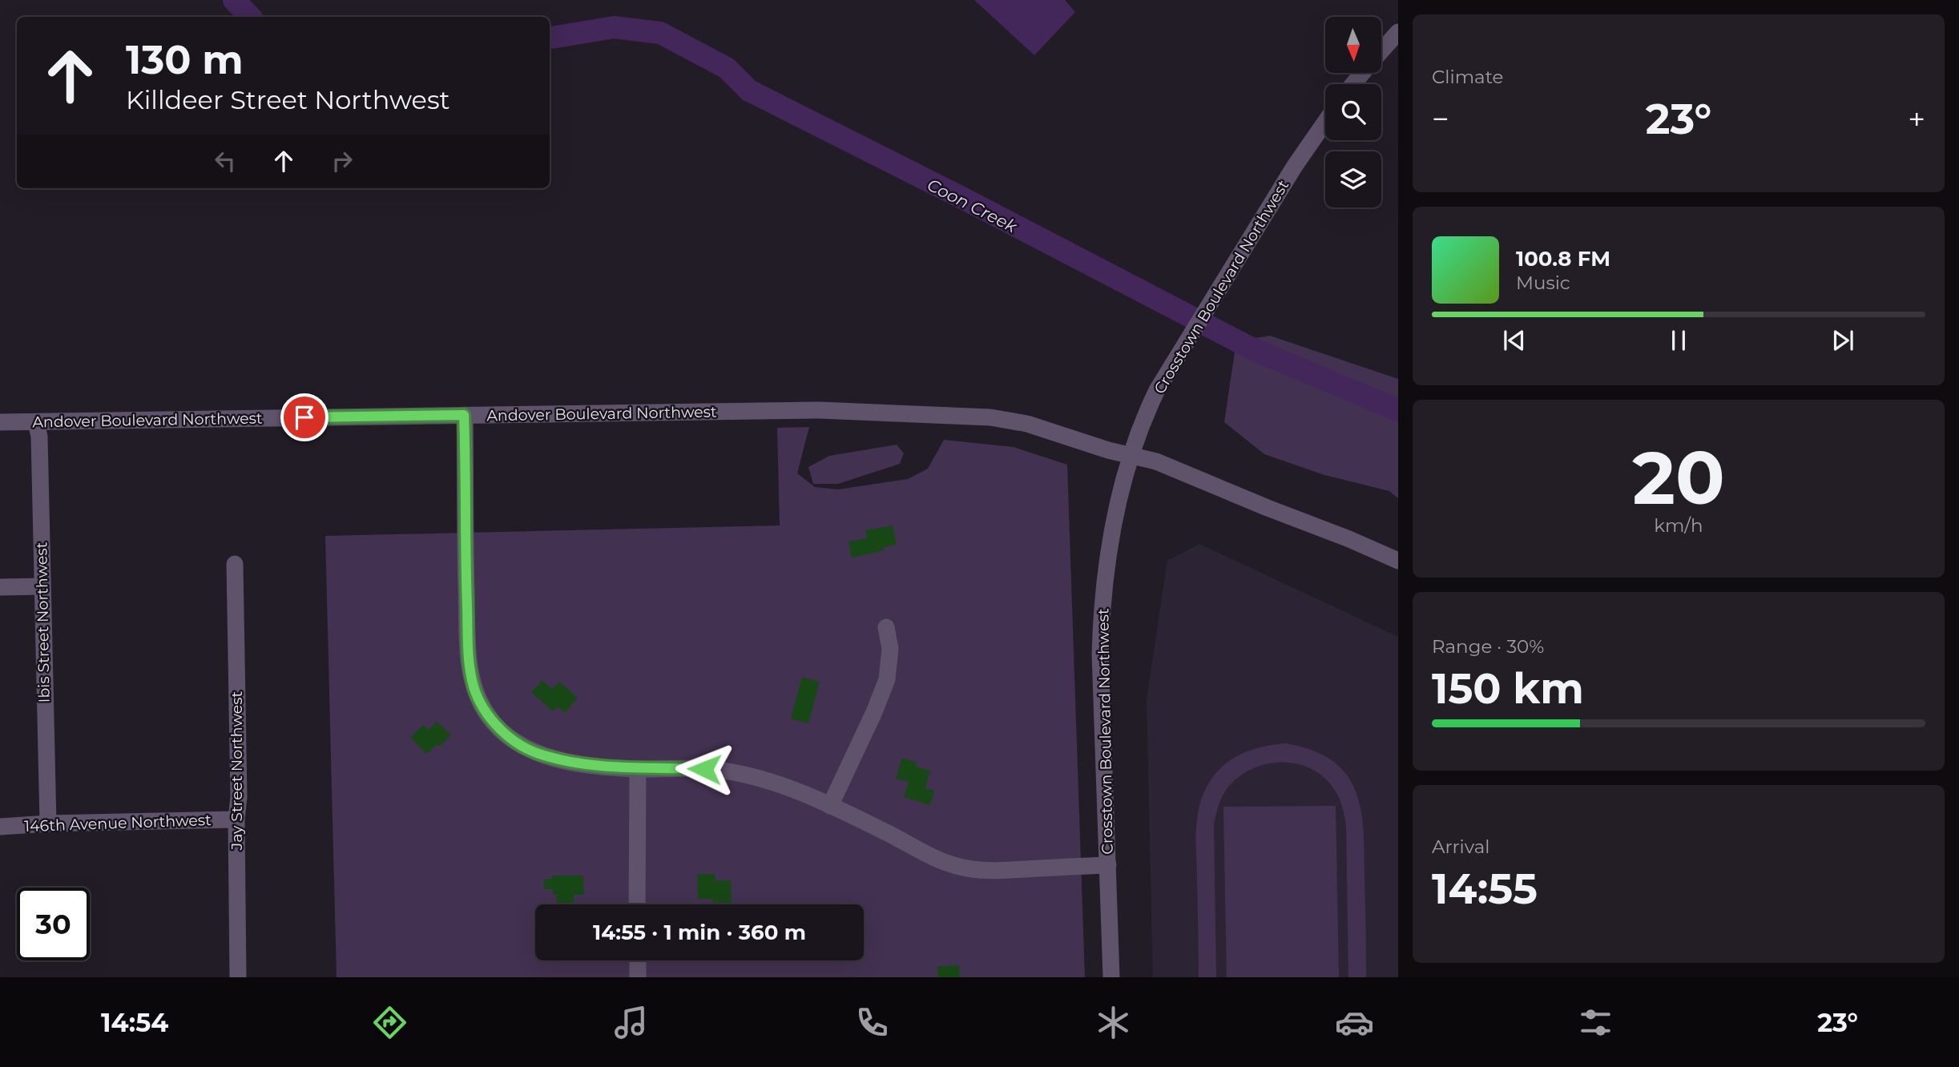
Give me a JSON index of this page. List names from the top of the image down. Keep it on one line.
{"streets":{"street":["Crosstown Boulevard Northwest","Andover Boulevard Northwest","Ibis Street Northwest","Jay Street Northwest","146th Avenue Northwest"]},"crossings":[["Crosstown Boulevard Northwest","Andover Boulevard Northwest"],["Andover Boulevard Northwest","Ibis Street Northwest"],["Ibis Street Northwest","146th Avenue Northwest"],["Jay Street Northwest","146th Avenue Northwest"]],"water":["Coon Creek"],"north":"bottom","page":{"tile":["Climate",["20","km/h"],["Range · 30%","150 km"],["Arrival","14:55"]],"turn":["130 m","Killdeer Street Northwest"],"heat":["−","23°","+"],"song":["100.8 FM","Music"],"limit":"30","trip":"14:55 · 1 min · 360 m","tabs":["14:54","23°"]}}
